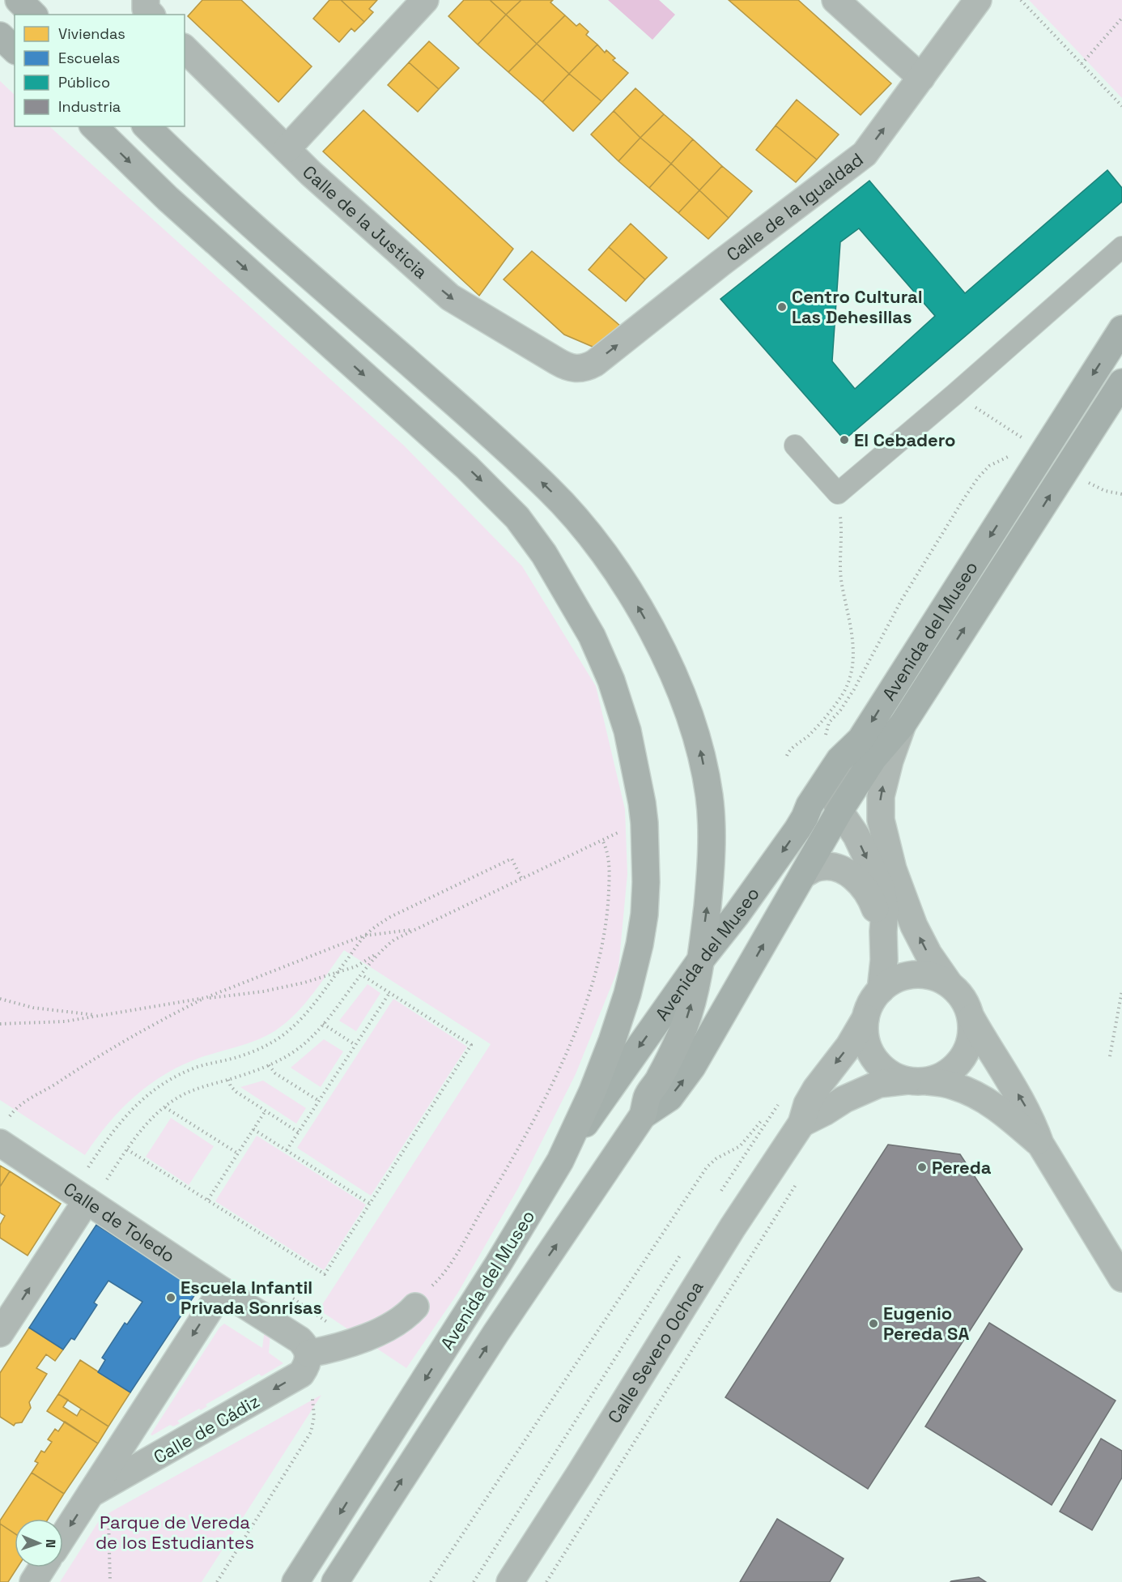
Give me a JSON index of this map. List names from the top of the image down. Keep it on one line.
{"streets":{"highway":["Avenida del Museo"],"street":["Calle de la Igualdad","Calle de la Justicia","Calle de Toledo","Calle Severo Ochoa","Calle de Cádiz"]},"crossings":[["Calle de la Igualdad","Calle de la Justicia"],["Calle de Toledo","Calle de Cádiz"]],"one_way":["Calle de la Igualdad","Calle de la Justicia","Calle de Cádiz"],"parks":["Parque de Vereda de los Estudiantes"],"places":["Centro Cultural Las Dehesillas","El Cebadero","Pereda","Escuela Infantil Privada Sonrisas","Eugenio Pereda SA"],"legend":["Viviendas","Escuelas","Público","Industria"],"north":"right"}
